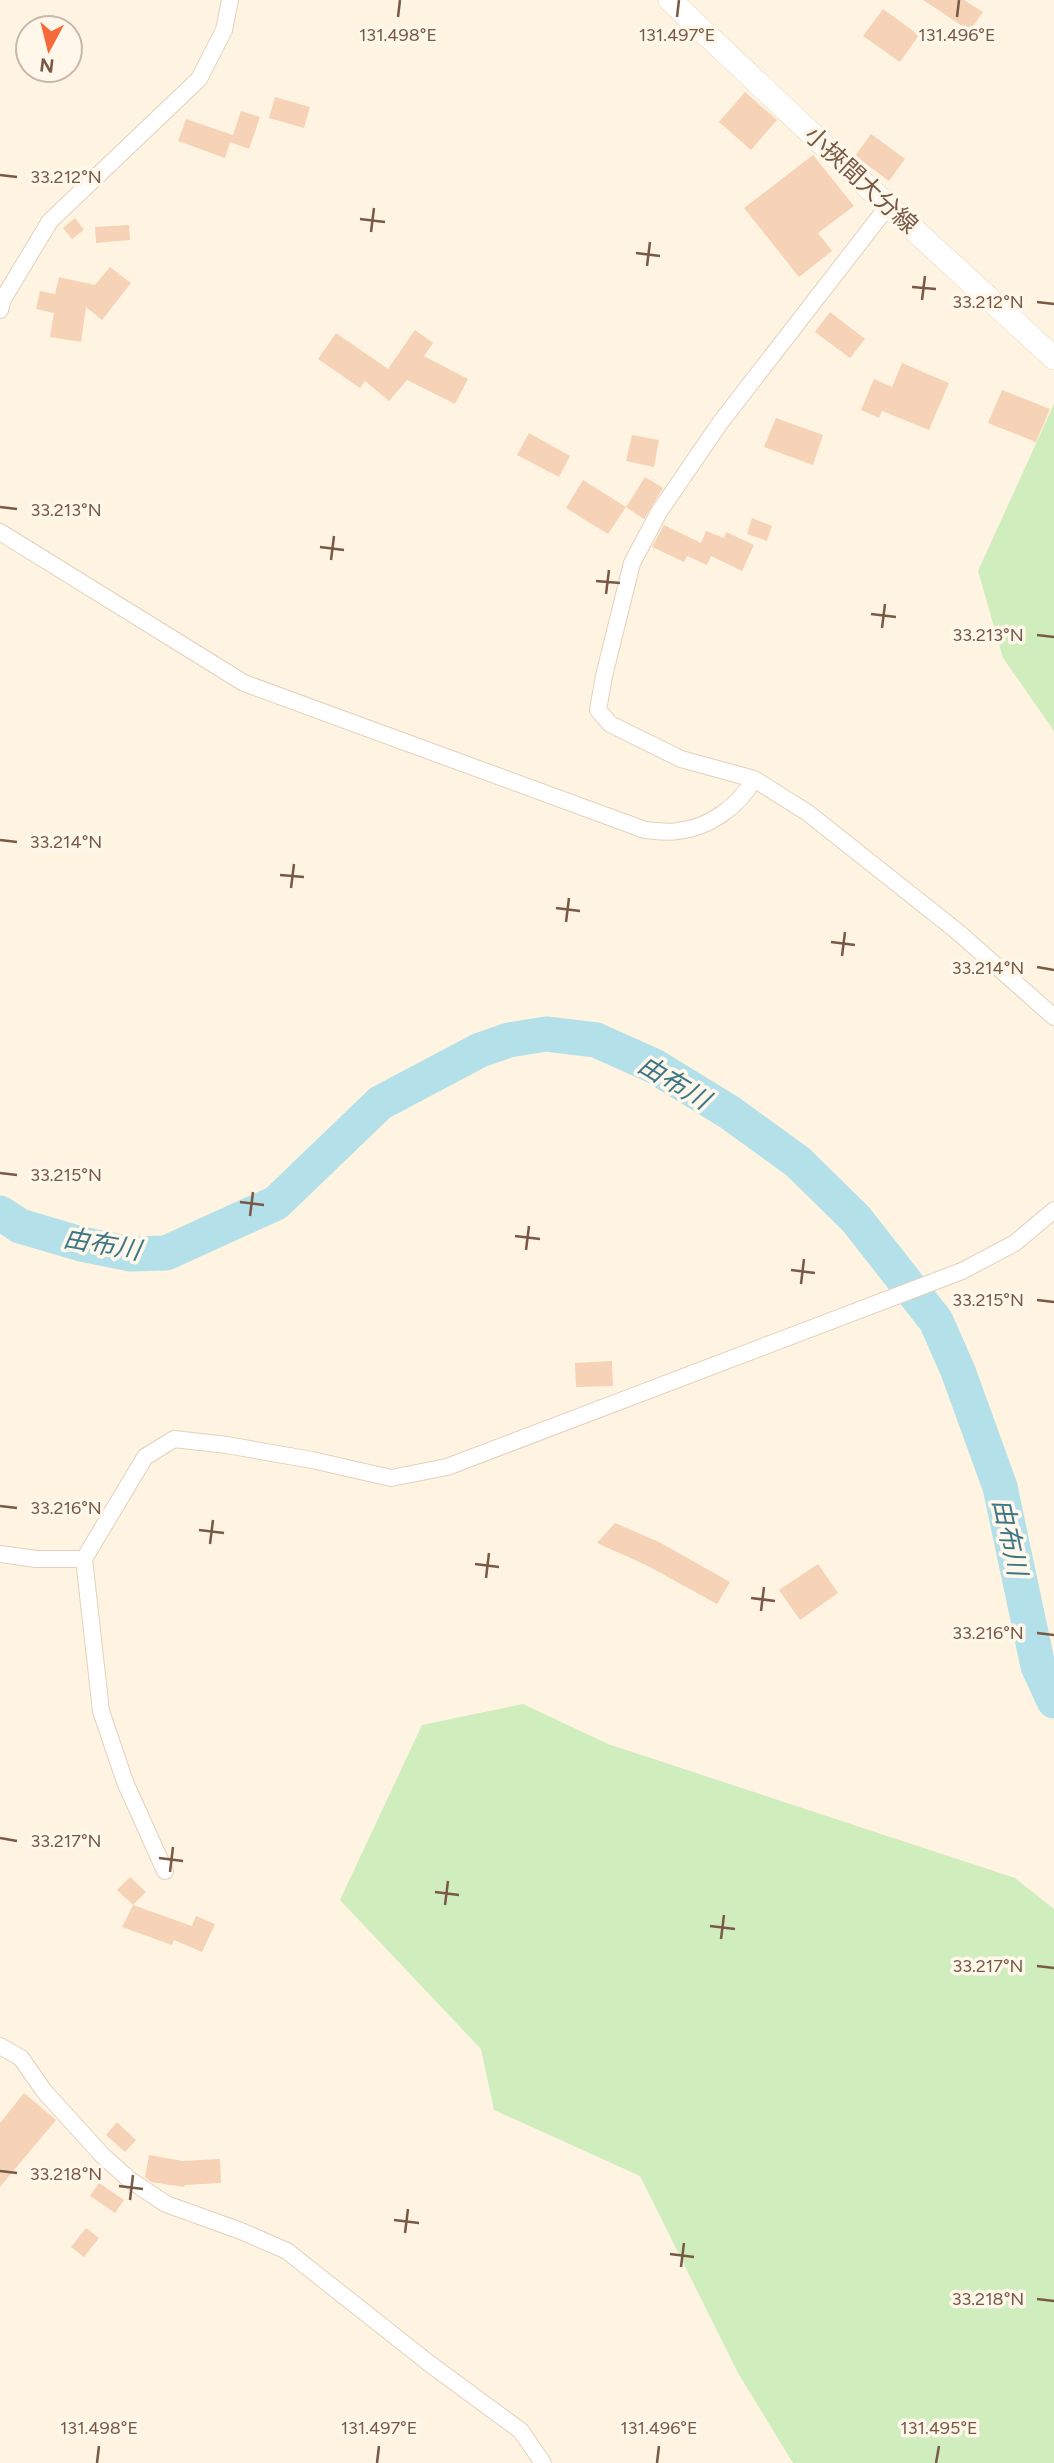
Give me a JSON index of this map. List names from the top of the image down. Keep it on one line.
{"streets":{"main road":["小挾間大分線"]},"water":["由布川"],"north":"bottom","coordinates":["131.498°E","131.497°E","131.496°E","33.212°N","33.213°N","33.214°N","33.215°N","33.216°N","33.217°N","33.218°N","131.495°E"]}
